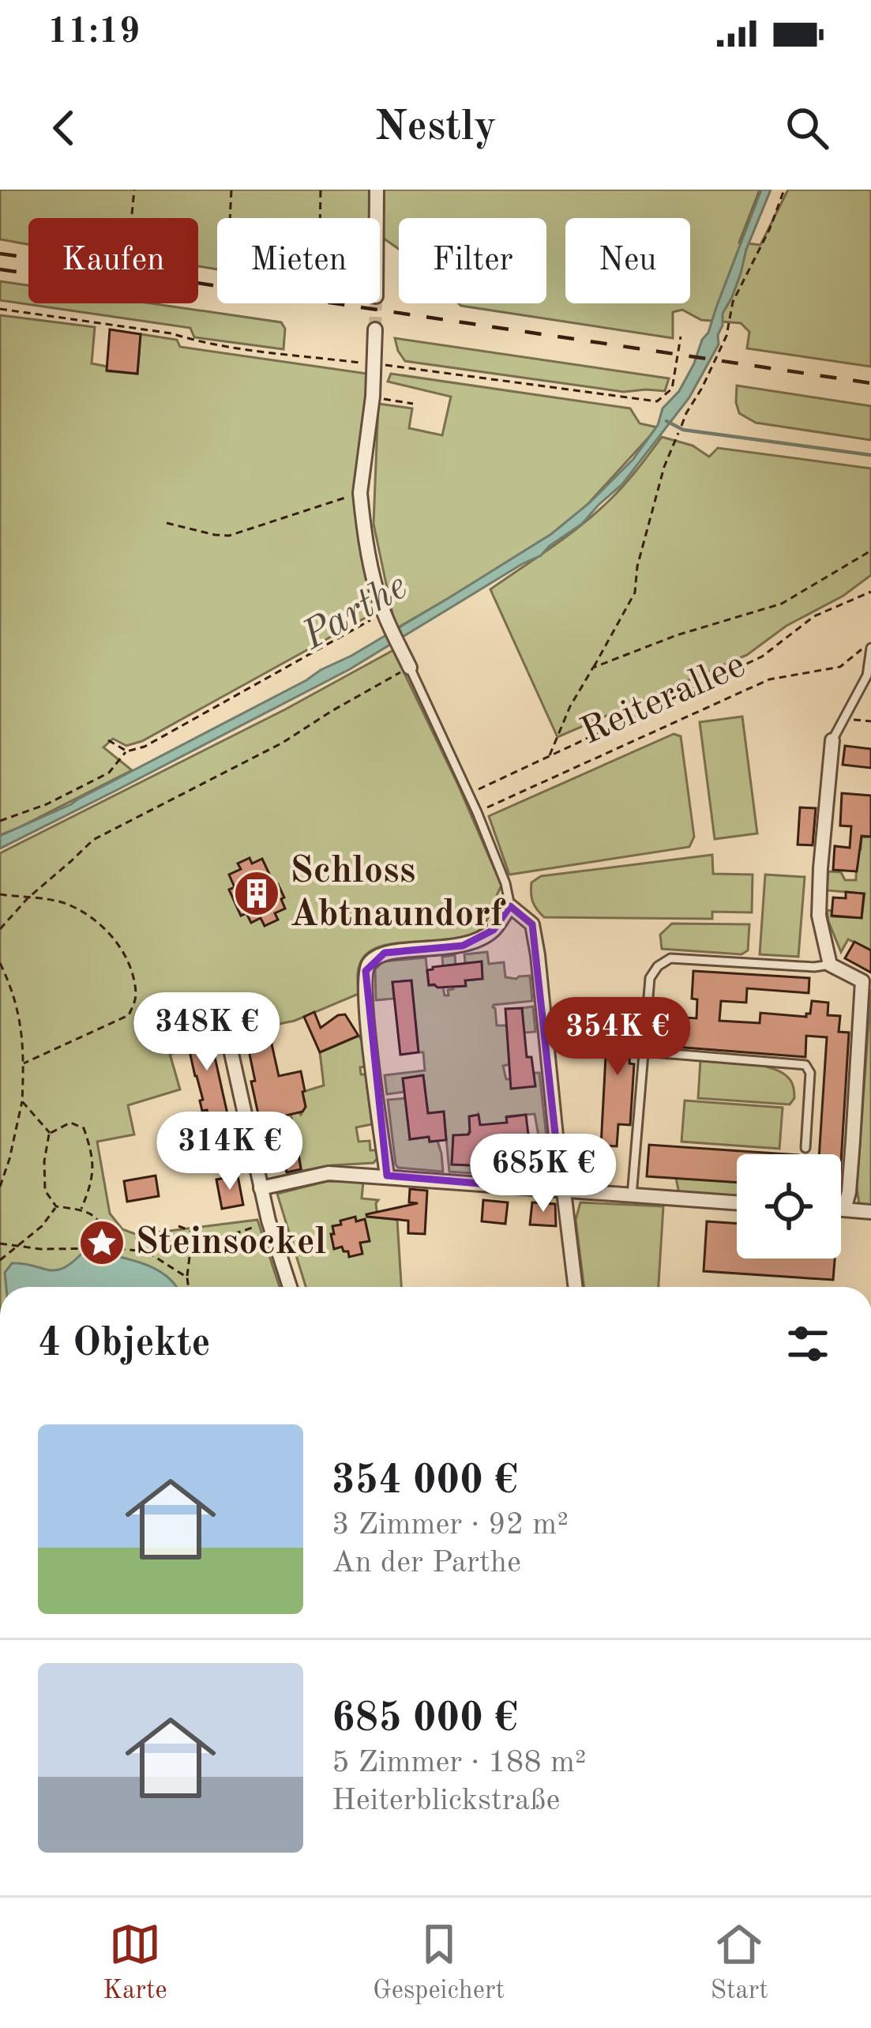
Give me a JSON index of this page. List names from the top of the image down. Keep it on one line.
{"streets":{"path":["Reiterallee"]},"water":["Parthe"],"places":{"building":["Schloss Abtnaundorf"],"place":["Steinsockel"]},"page":{"status":"11:19","header":"Nestly","chip":["Kaufen","Mieten","Filter","Neu"],"price":["348K €","354K €","314K €","685K €"],"heading":"4 Objekte","list":[{"name":"354 000 €","note":"3 Zimmer · 92 m² · An der Parthe"},{"name":"685 000 €","note":"5 Zimmer · 188 m² · Heiterblickstraße"}],"tabs":["Karte","Gespeichert","Start"]}}
